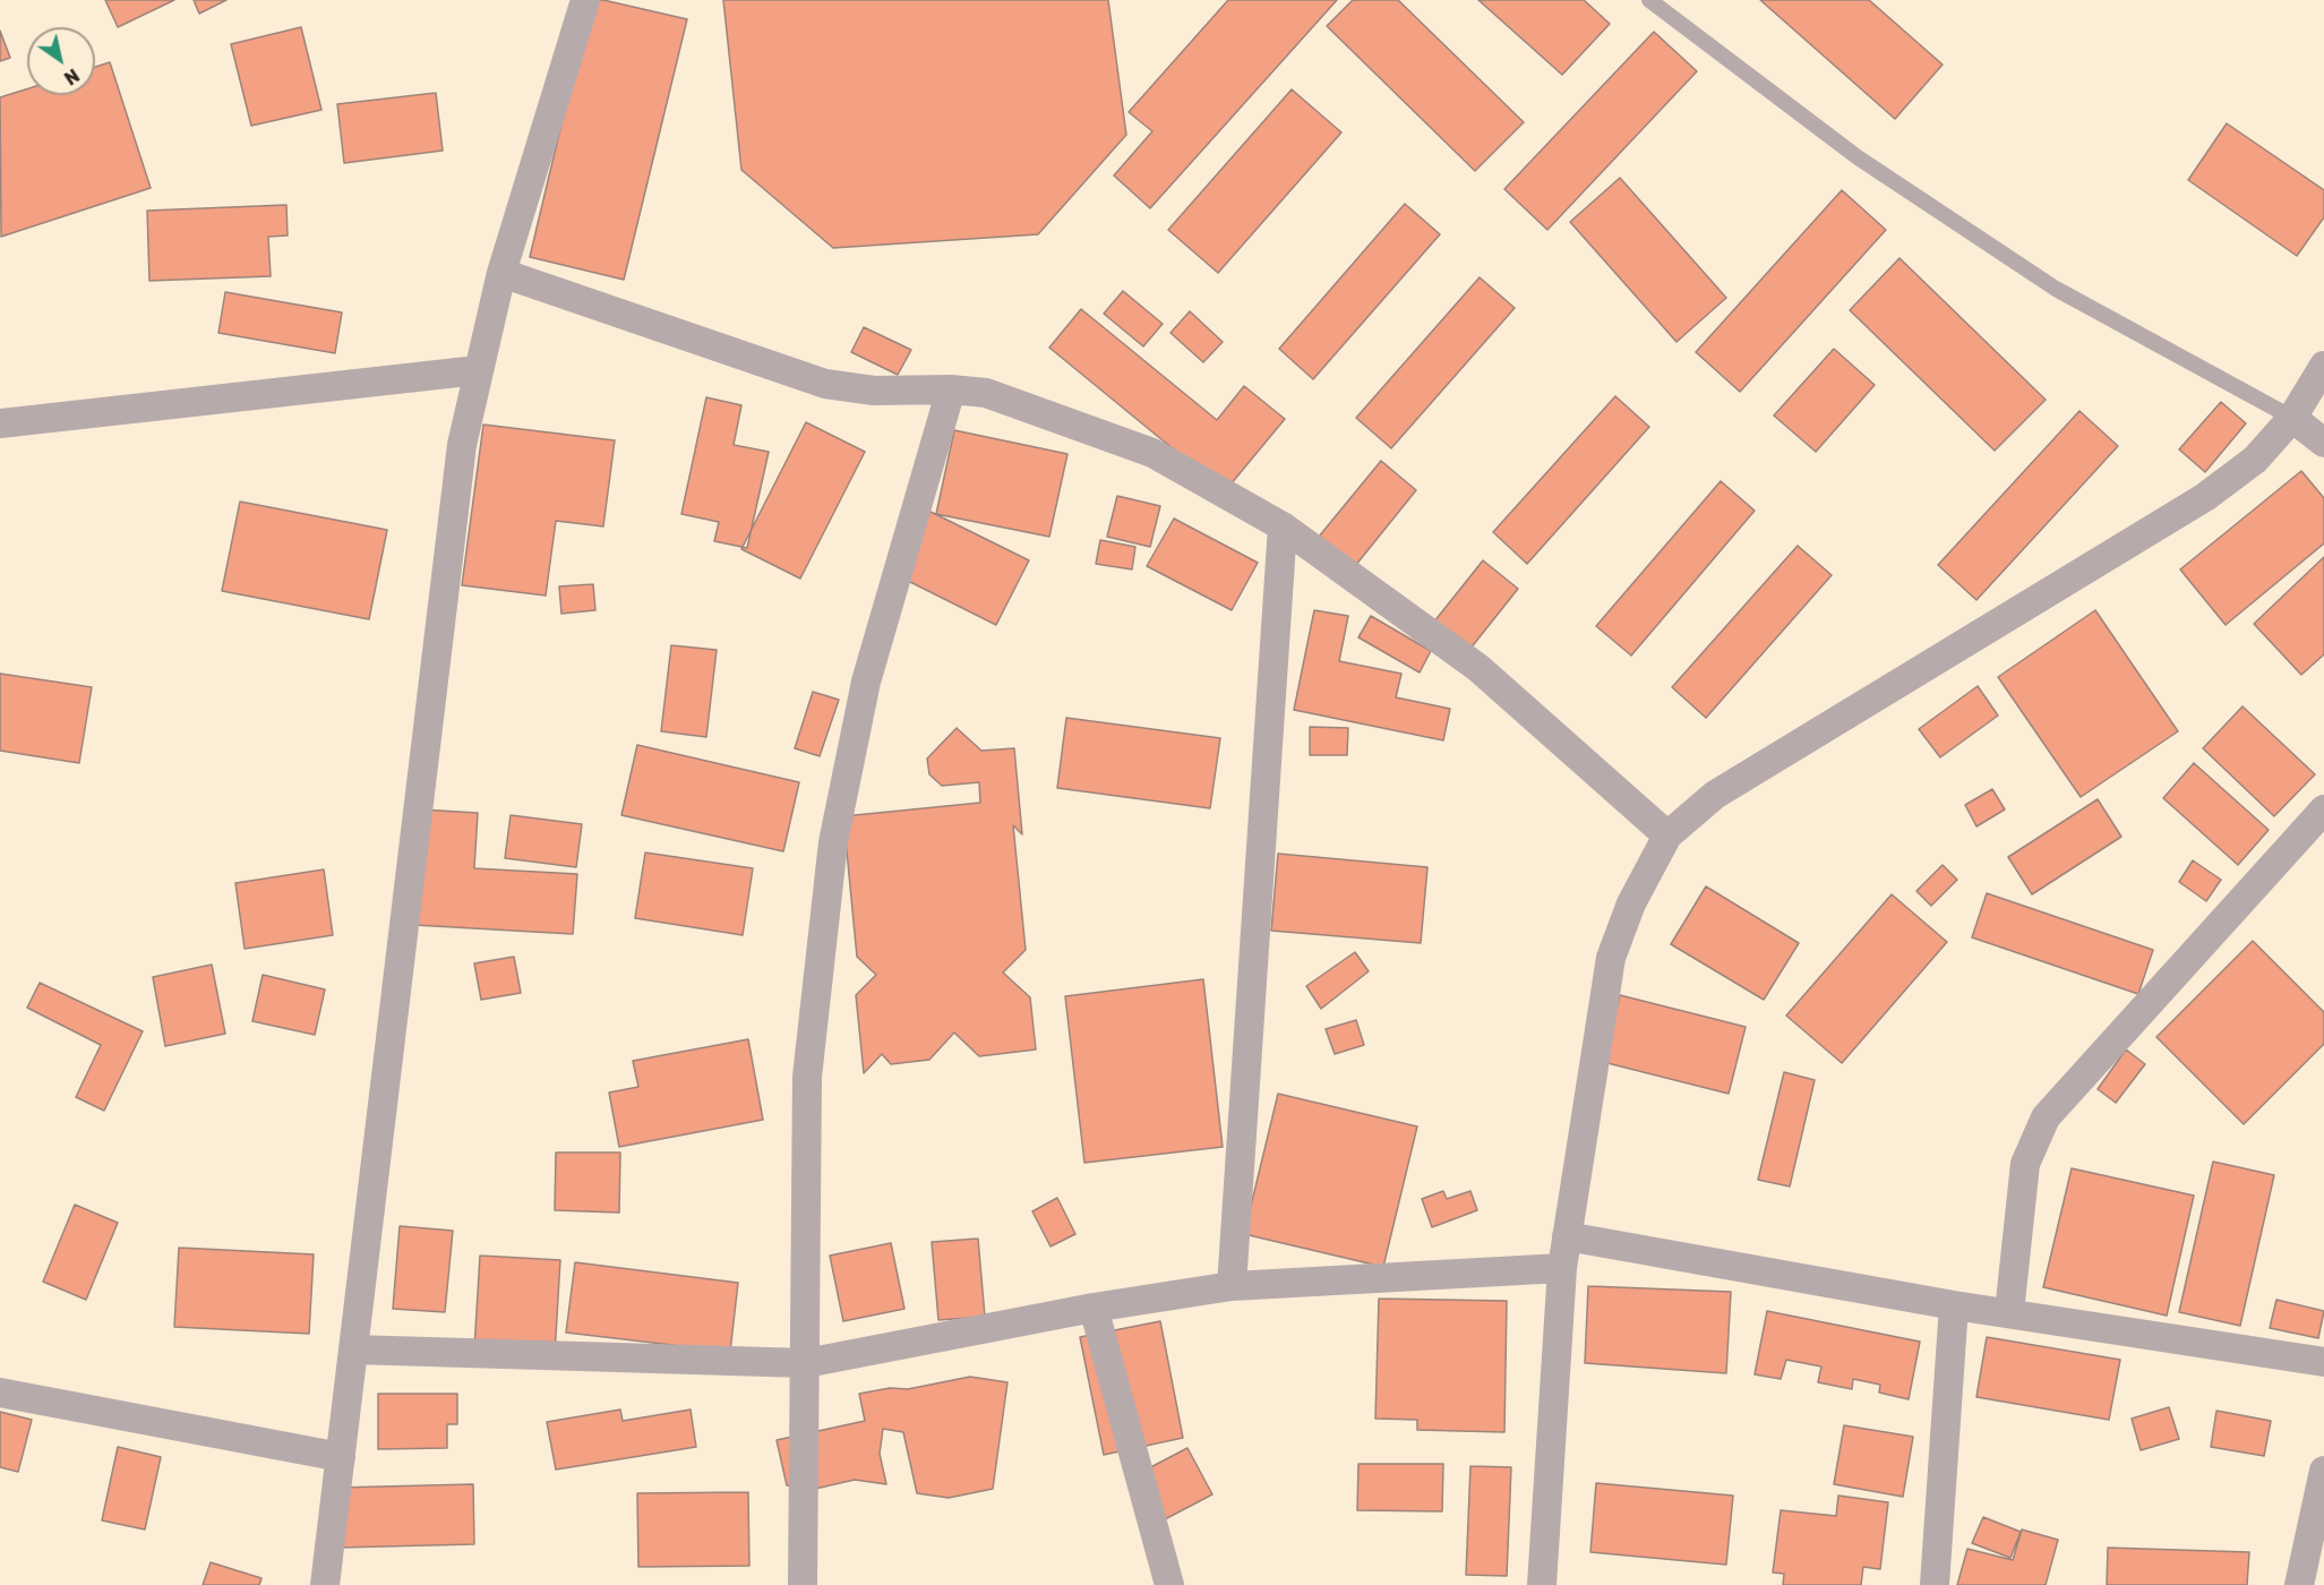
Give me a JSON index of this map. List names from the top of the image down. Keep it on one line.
{"north":"bottom right"}
